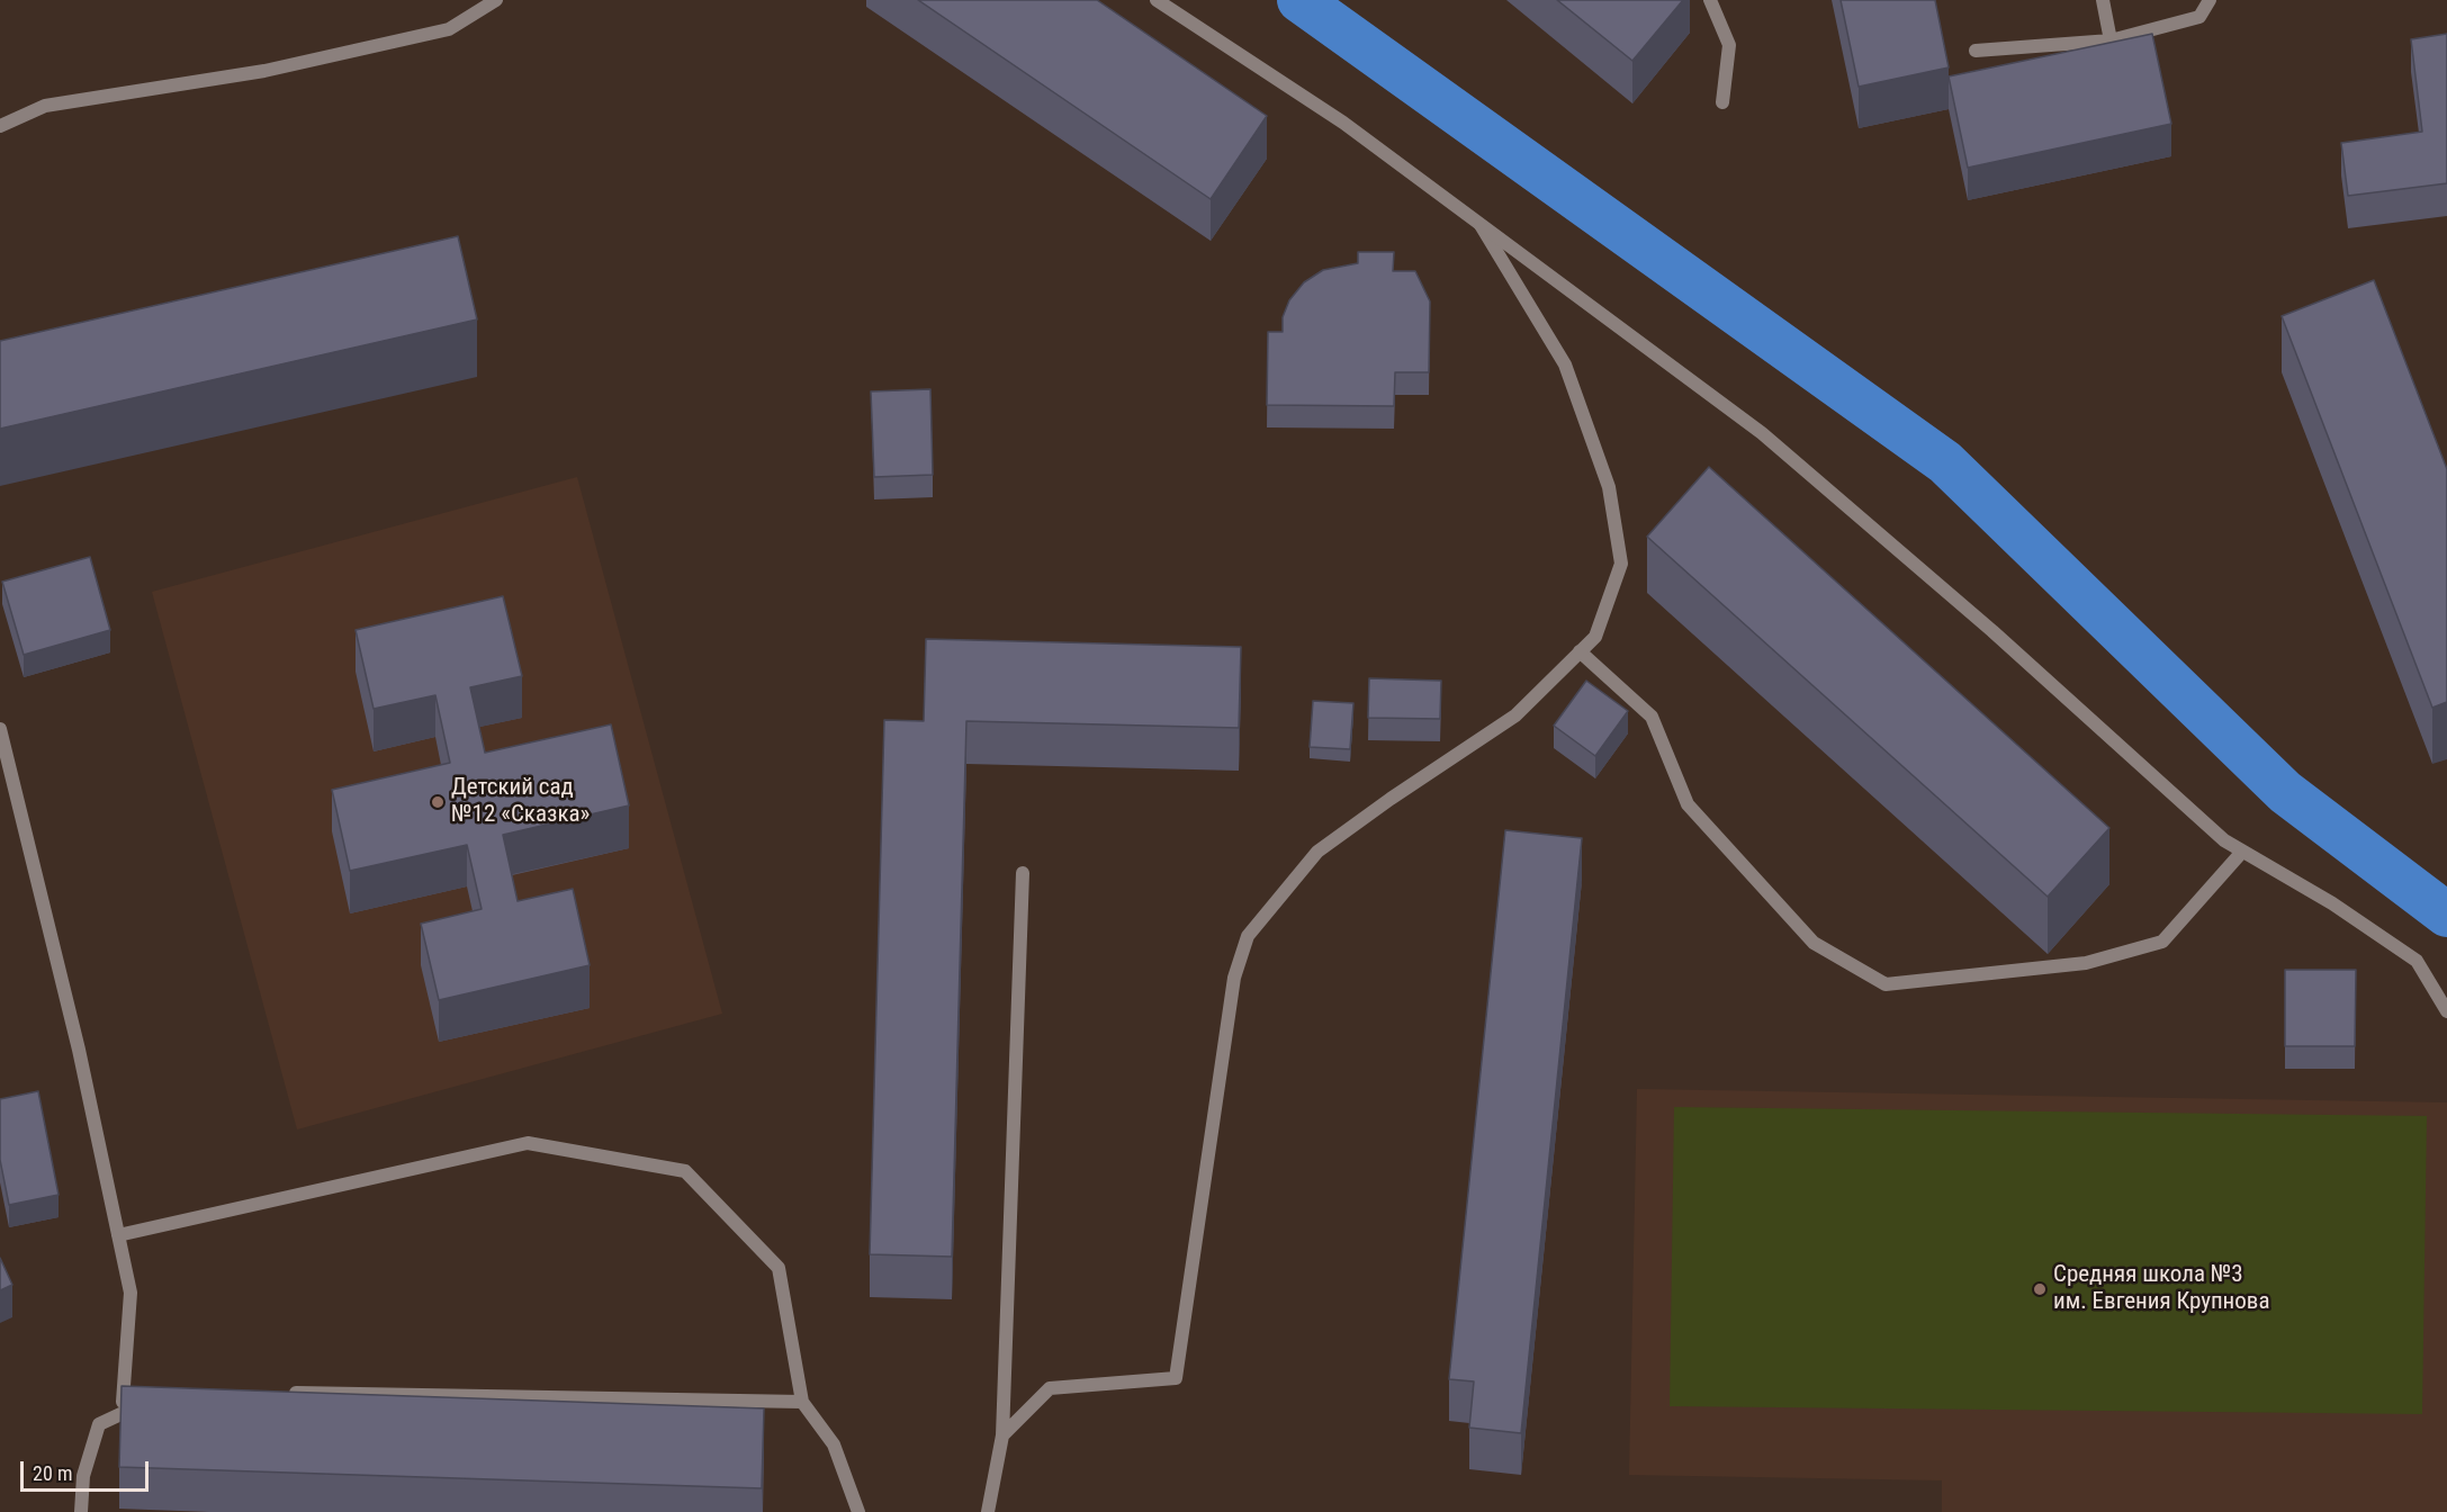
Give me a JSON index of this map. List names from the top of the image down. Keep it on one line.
{"places":["Детский сад №12 «Сказка»","Средняя школа №3 им. Евгения Крупнова"],"scale_bar":"20 m"}
